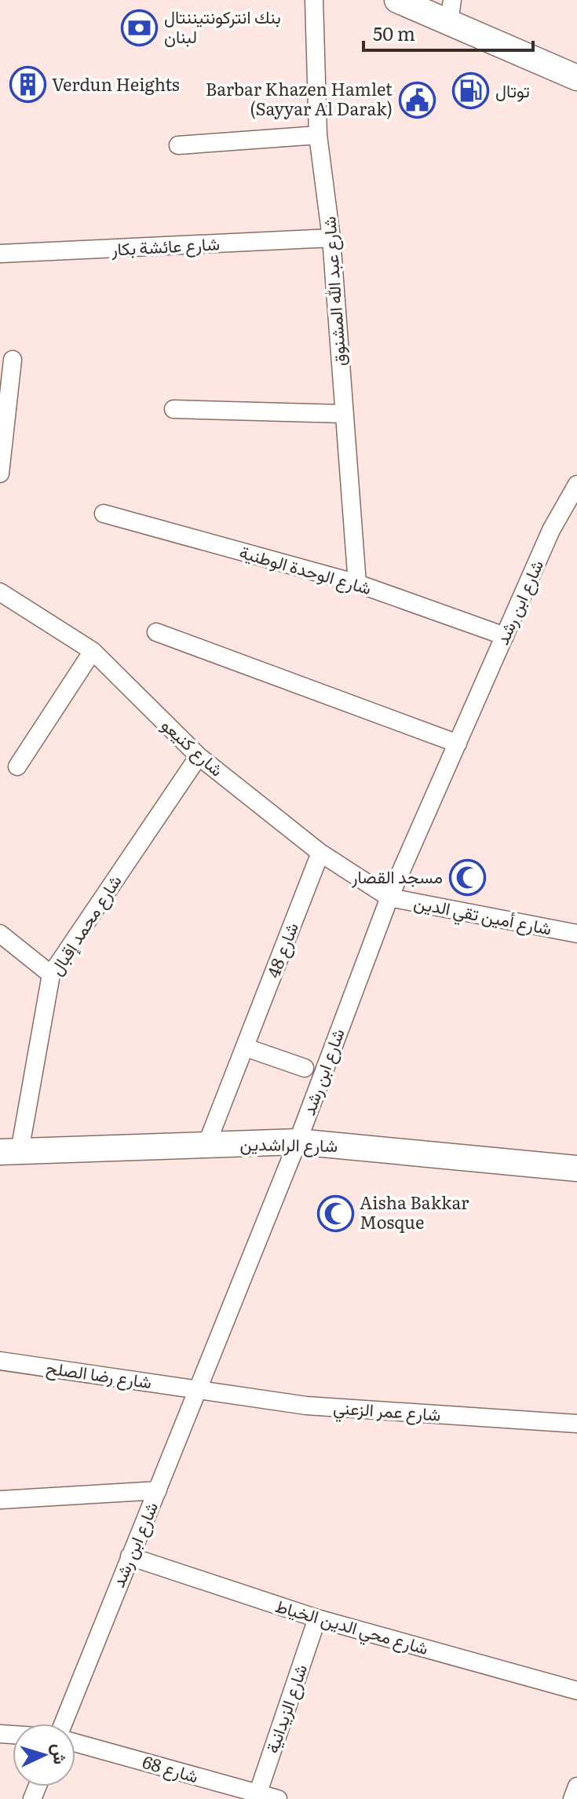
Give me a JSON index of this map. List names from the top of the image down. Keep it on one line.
{"streets":{"street":["شارع عائشة بكار","شارع عبد الله المشنوق","شارع الوحدة الوطنية","شارع ابن رشد","شارع كنيعو","شارع أمين تقي الدين","شارع محمد إقبال","شارع 48","شارع الراشدين","شارع رضا الصلح","شارع عمر الزعني","شارع محي الدين الخياط","شارع الزيدانية","شارع 68"]},"crossings":[["شارع عائشة بكار","شارع عبد الله المشنوق"],["شارع عبد الله المشنوق","شارع الوحدة الوطنية"],["شارع الوحدة الوطنية","شارع ابن رشد"],["شارع ابن رشد","شارع كنيعو"],["شارع ابن رشد","شارع أمين تقي الدين"],["شارع ابن رشد","شارع الراشدين"],["شارع ابن رشد","شارع رضا الصلح"],["شارع ابن رشد","شارع عمر الزعني"],["شارع ابن رشد","شارع محي الدين الخياط"],["شارع كنيعو","شارع أمين تقي الدين"],["شارع كنيعو","شارع محمد إقبال"],["شارع كنيعو","شارع 48"],["شارع محمد إقبال","شارع الراشدين"],["شارع 48","شارع الراشدين"],["شارع رضا الصلح","شارع عمر الزعني"],["شارع محي الدين الخياط","شارع الزيدانية"],["شارع الزيدانية","شارع 68"]],"places":{"bank":["بنك انتركونتيننتال لبنان"],"building":["Verdun Heights"],"fuel station":["توتال"],"public building":["Barbar Khazen Hamlet (Sayyar Al Darak)"],"mosque":["مسجد القصار","Aisha Bakkar Mosque"]},"scale_bar":"50 m","north":"right"}
